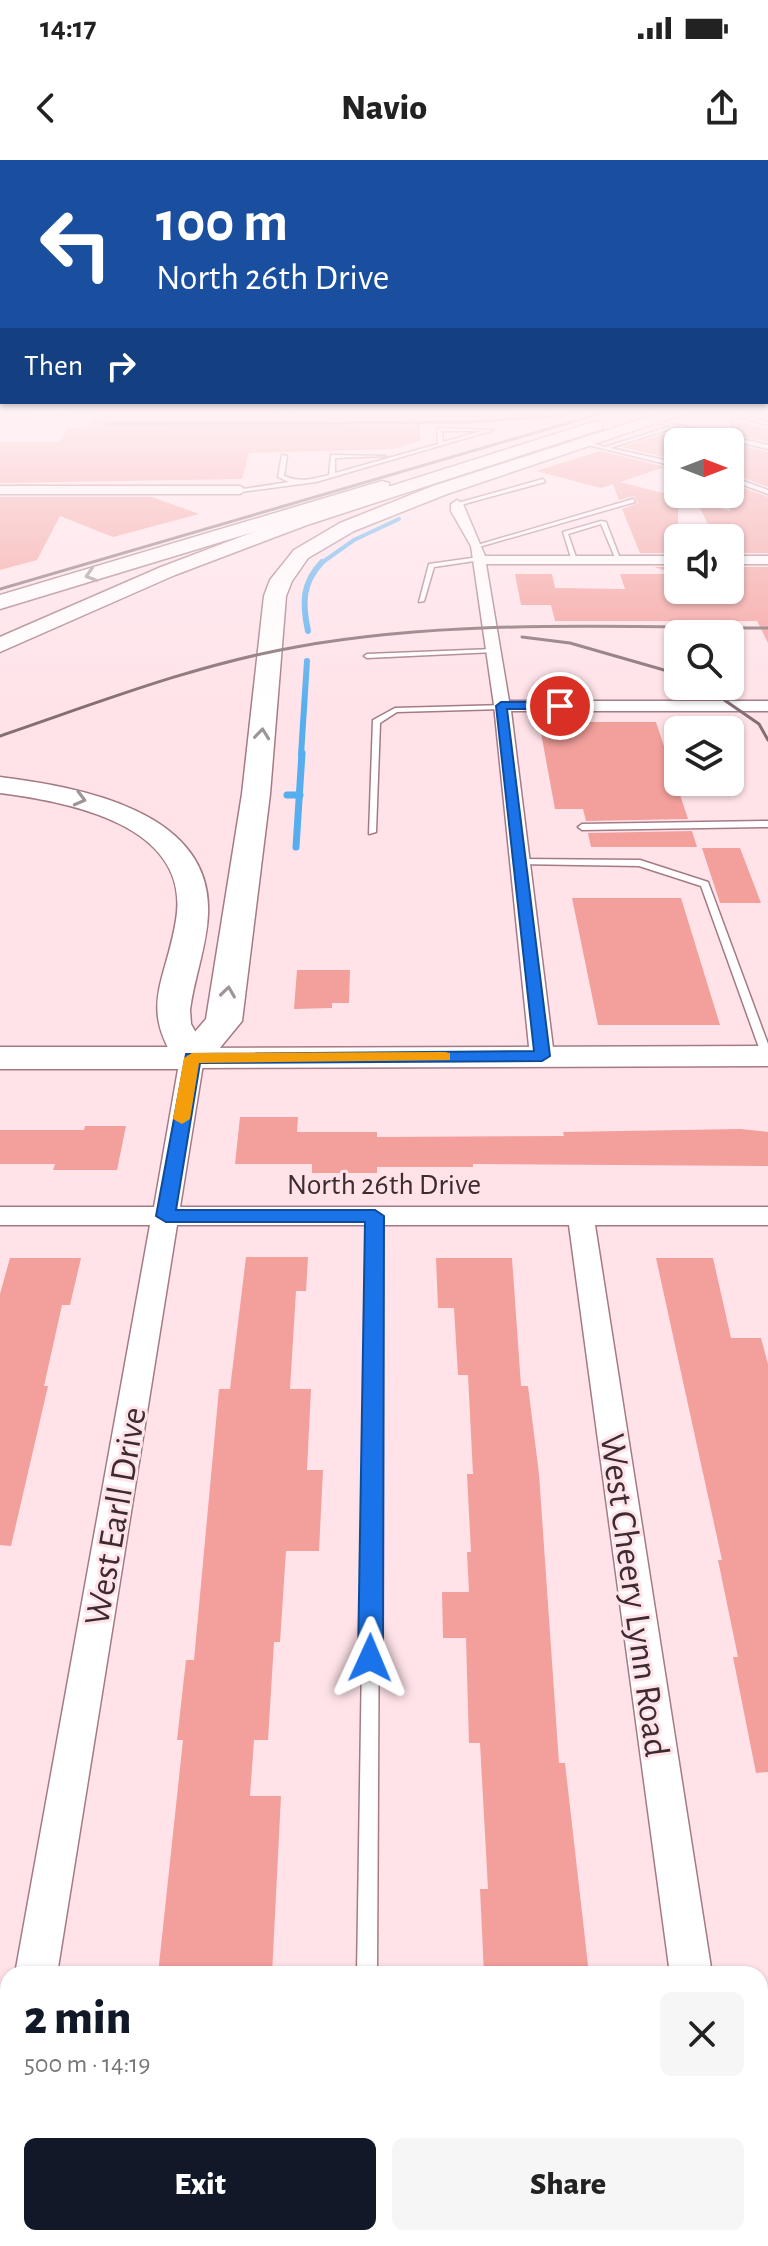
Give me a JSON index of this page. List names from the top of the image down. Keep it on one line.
{"streets":{"street":["North 26th Drive","West Earll Drive","West Cheery Lynn Road"]},"crossings":[["North 26th Drive","West Earll Drive"],["North 26th Drive","West Cheery Lynn Road"]],"north":"right","page":{"status":"14:17","header":"Navio","turn":["100 m","North 26th Drive"],"then":"Then","heading":["2 min","500 m · 14:19"],"buttons":["Exit","Share"]}}
